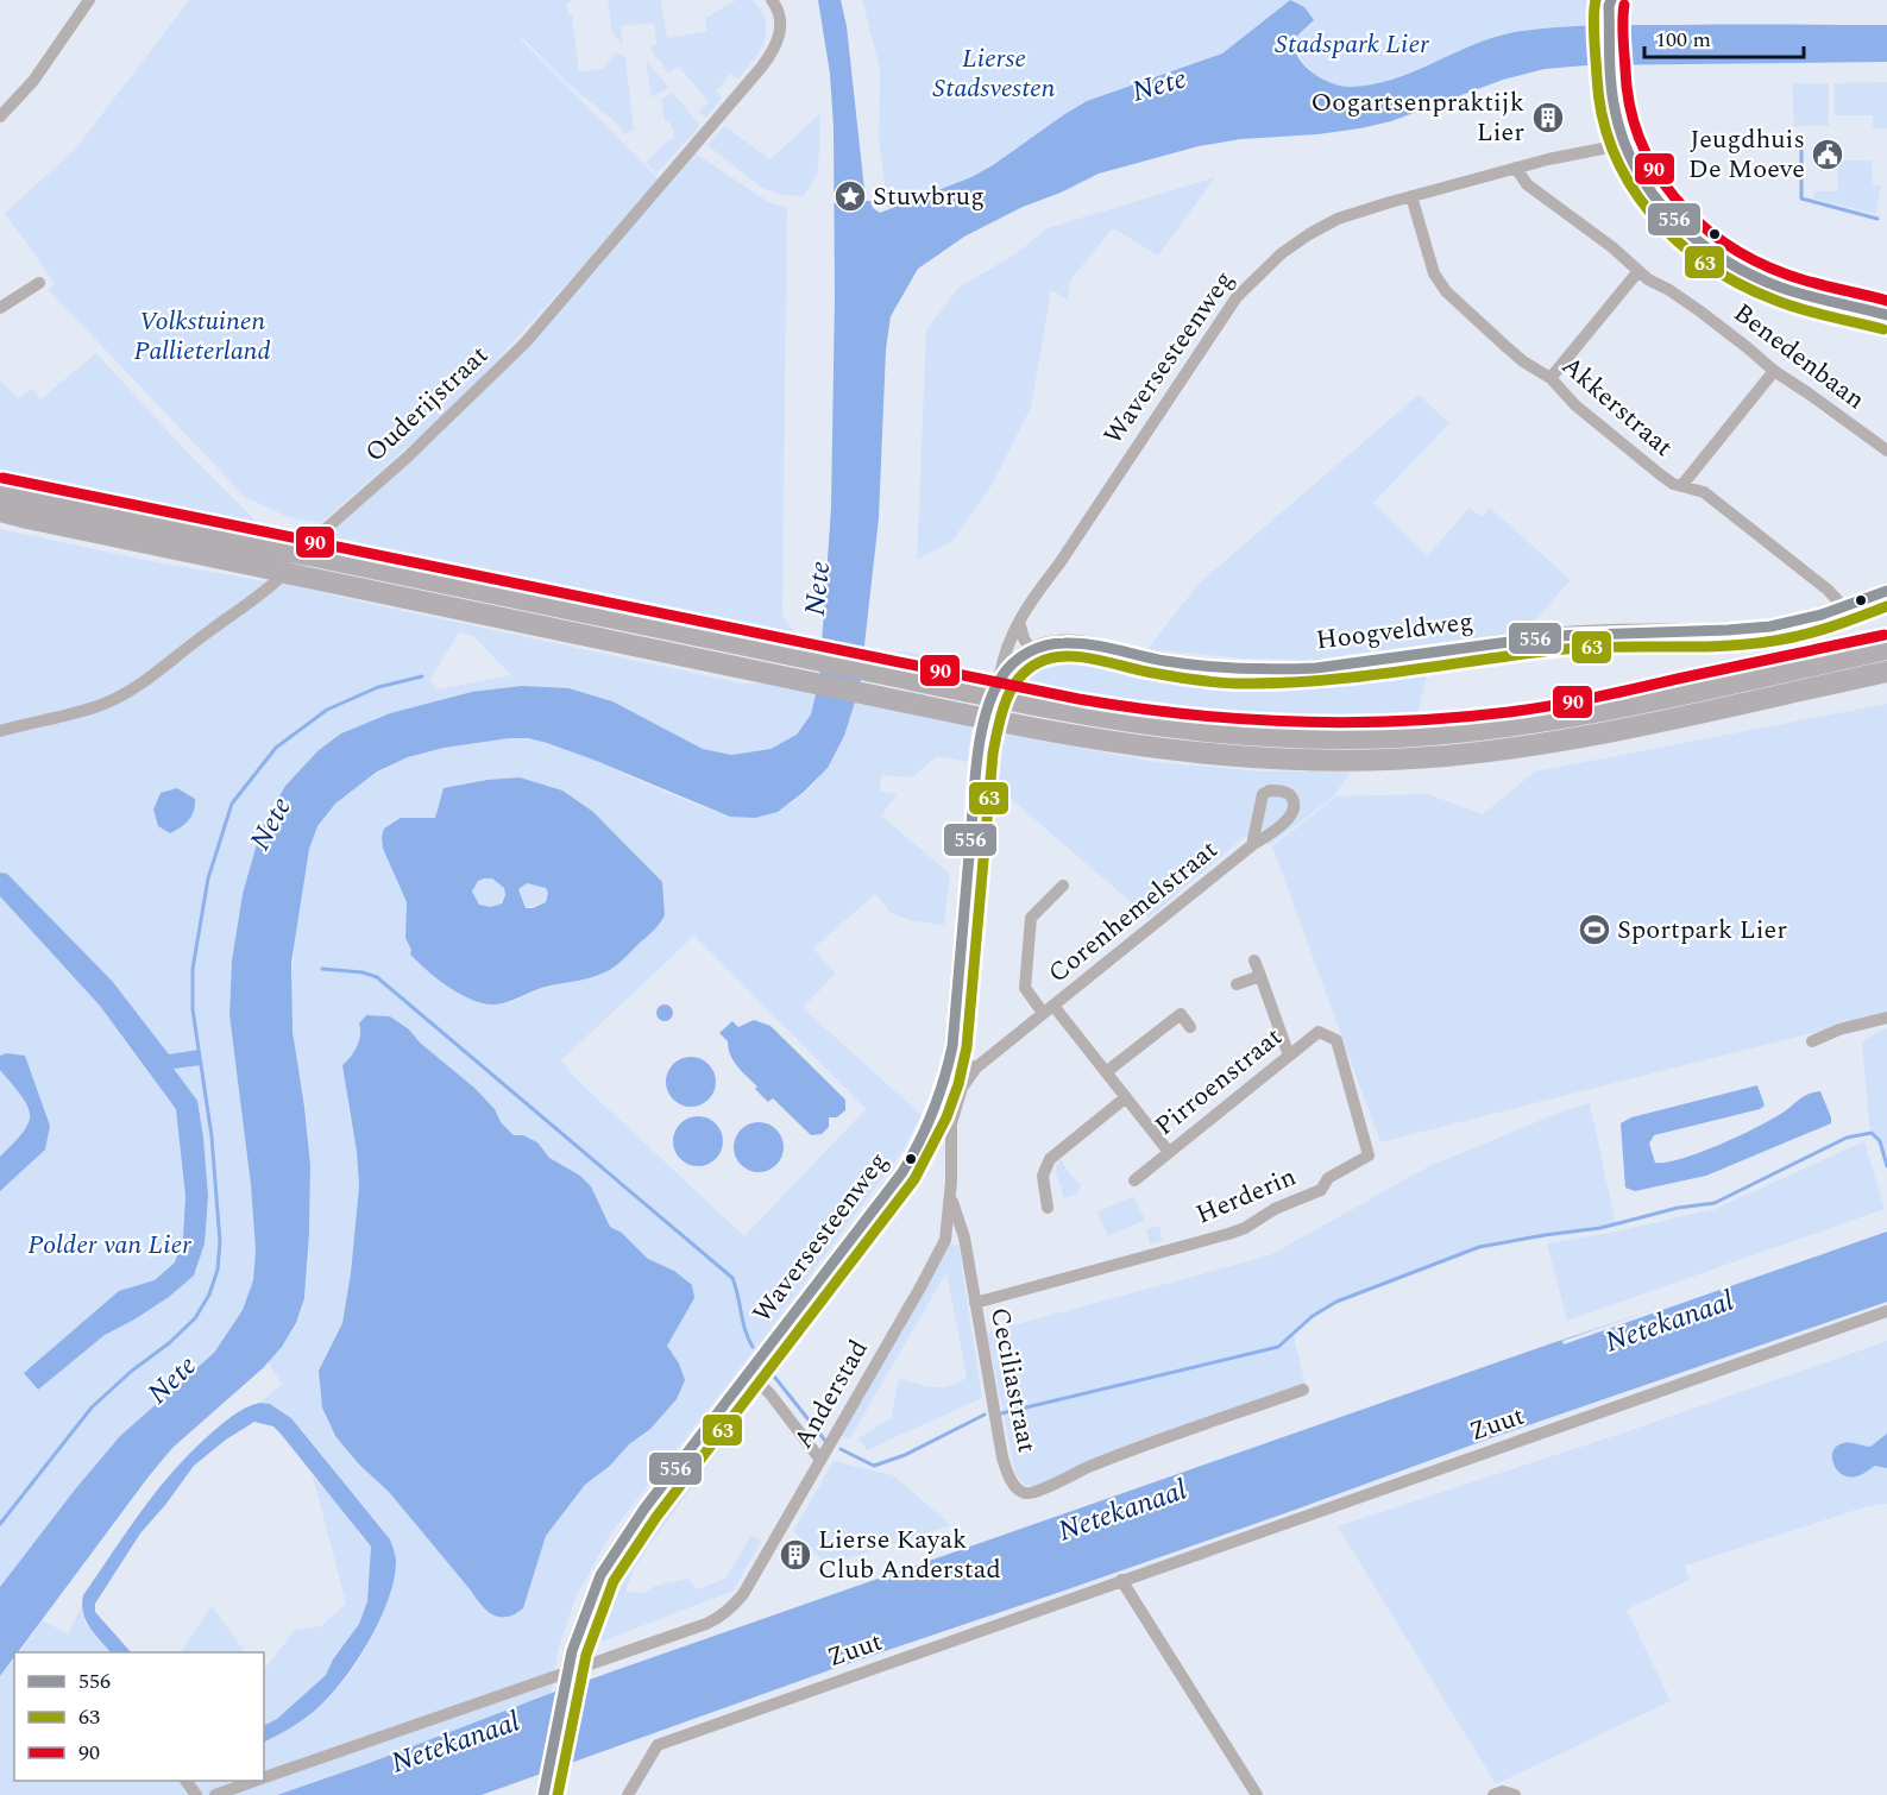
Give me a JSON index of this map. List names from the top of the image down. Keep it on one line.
{"streets":{"main road":["Waversesteenweg","Hoogveldweg"],"street":["Benedenbaan","Ouderijstraat","Akkerstraat","Corenhemelstraat","Pirroenstraat","Herderin","Ceciliastraat","Anderstad","Zuut"]},"crossings":[["Benedenbaan","Waversesteenweg"],["Waversesteenweg","Akkerstraat"],["Waversesteenweg","Hoogveldweg"],["Akkerstraat","Hoogveldweg"],["Corenhemelstraat","Ceciliastraat"],["Pirroenstraat","Herderin"],["Herderin","Ceciliastraat"],["Ceciliastraat","Anderstad"]],"water":["Nete","Netekanaal"],"parks":["Stadspark Lier","Lierse Stadsvesten","Volkstuinen Pallieterland","Polder van Lier"],"places":{"building":["Oogartsenpraktijk Lier","Lierse Kayak Club Anderstad"],"public building":["Jeugdhuis De Moeve"],"place":["Stuwbrug"],"sports":["Sportpark Lier"]},"lines":["transit line 556","transit line 63","transit line 90"],"legend":["556","63","90"],"scale_bar":"100 m"}
